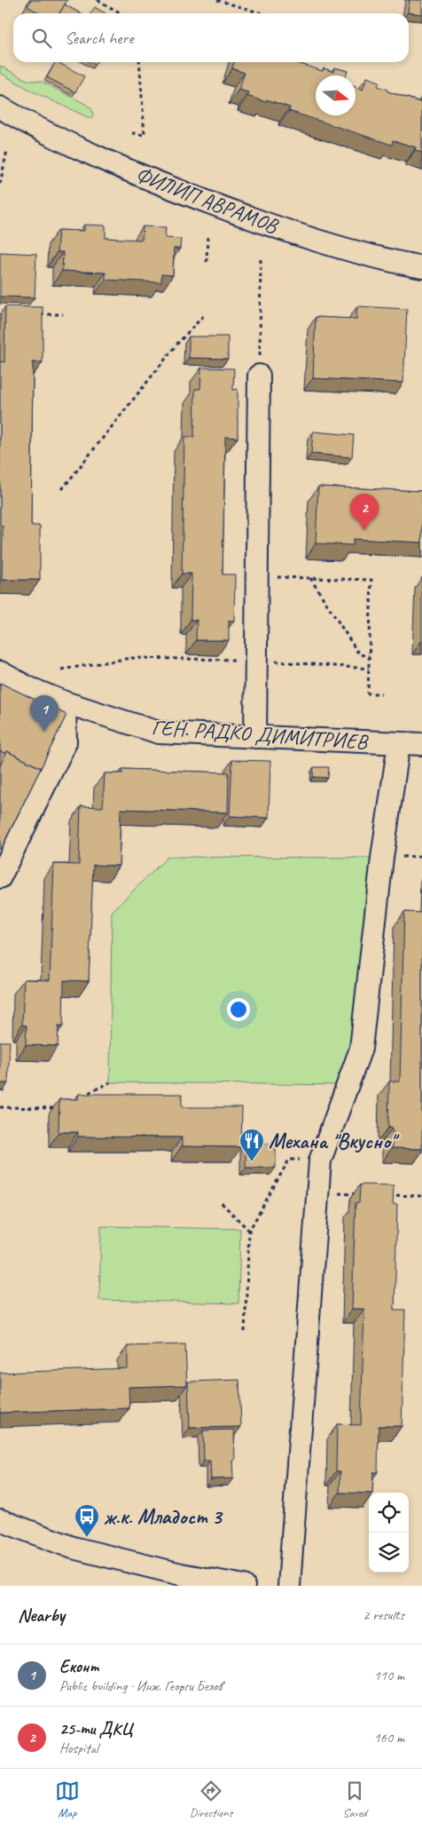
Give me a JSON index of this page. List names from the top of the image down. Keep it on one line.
{"streets":{"street":["ФИЛИП АВРАМОВ","ГЕН. РАДКО ДИМИТРИЕВ"]},"places":{"restaurant":["Механа \"Вкусно\""],"bus stop":["ж.к. Младост 3"]},"north":"right","page":{"search":"Search here","pins":["2","1"],"heading":["Nearby","2 results"],"list":[{"mark":"1","name":"Еконт","note":"Public building · Инж. Георги Белов","value":"110 m"},{"mark":"2","name":"25-ти ДКЦ","note":"Hospital","value":"160 m"}],"nav":["Map","Directions","Saved"]}}
